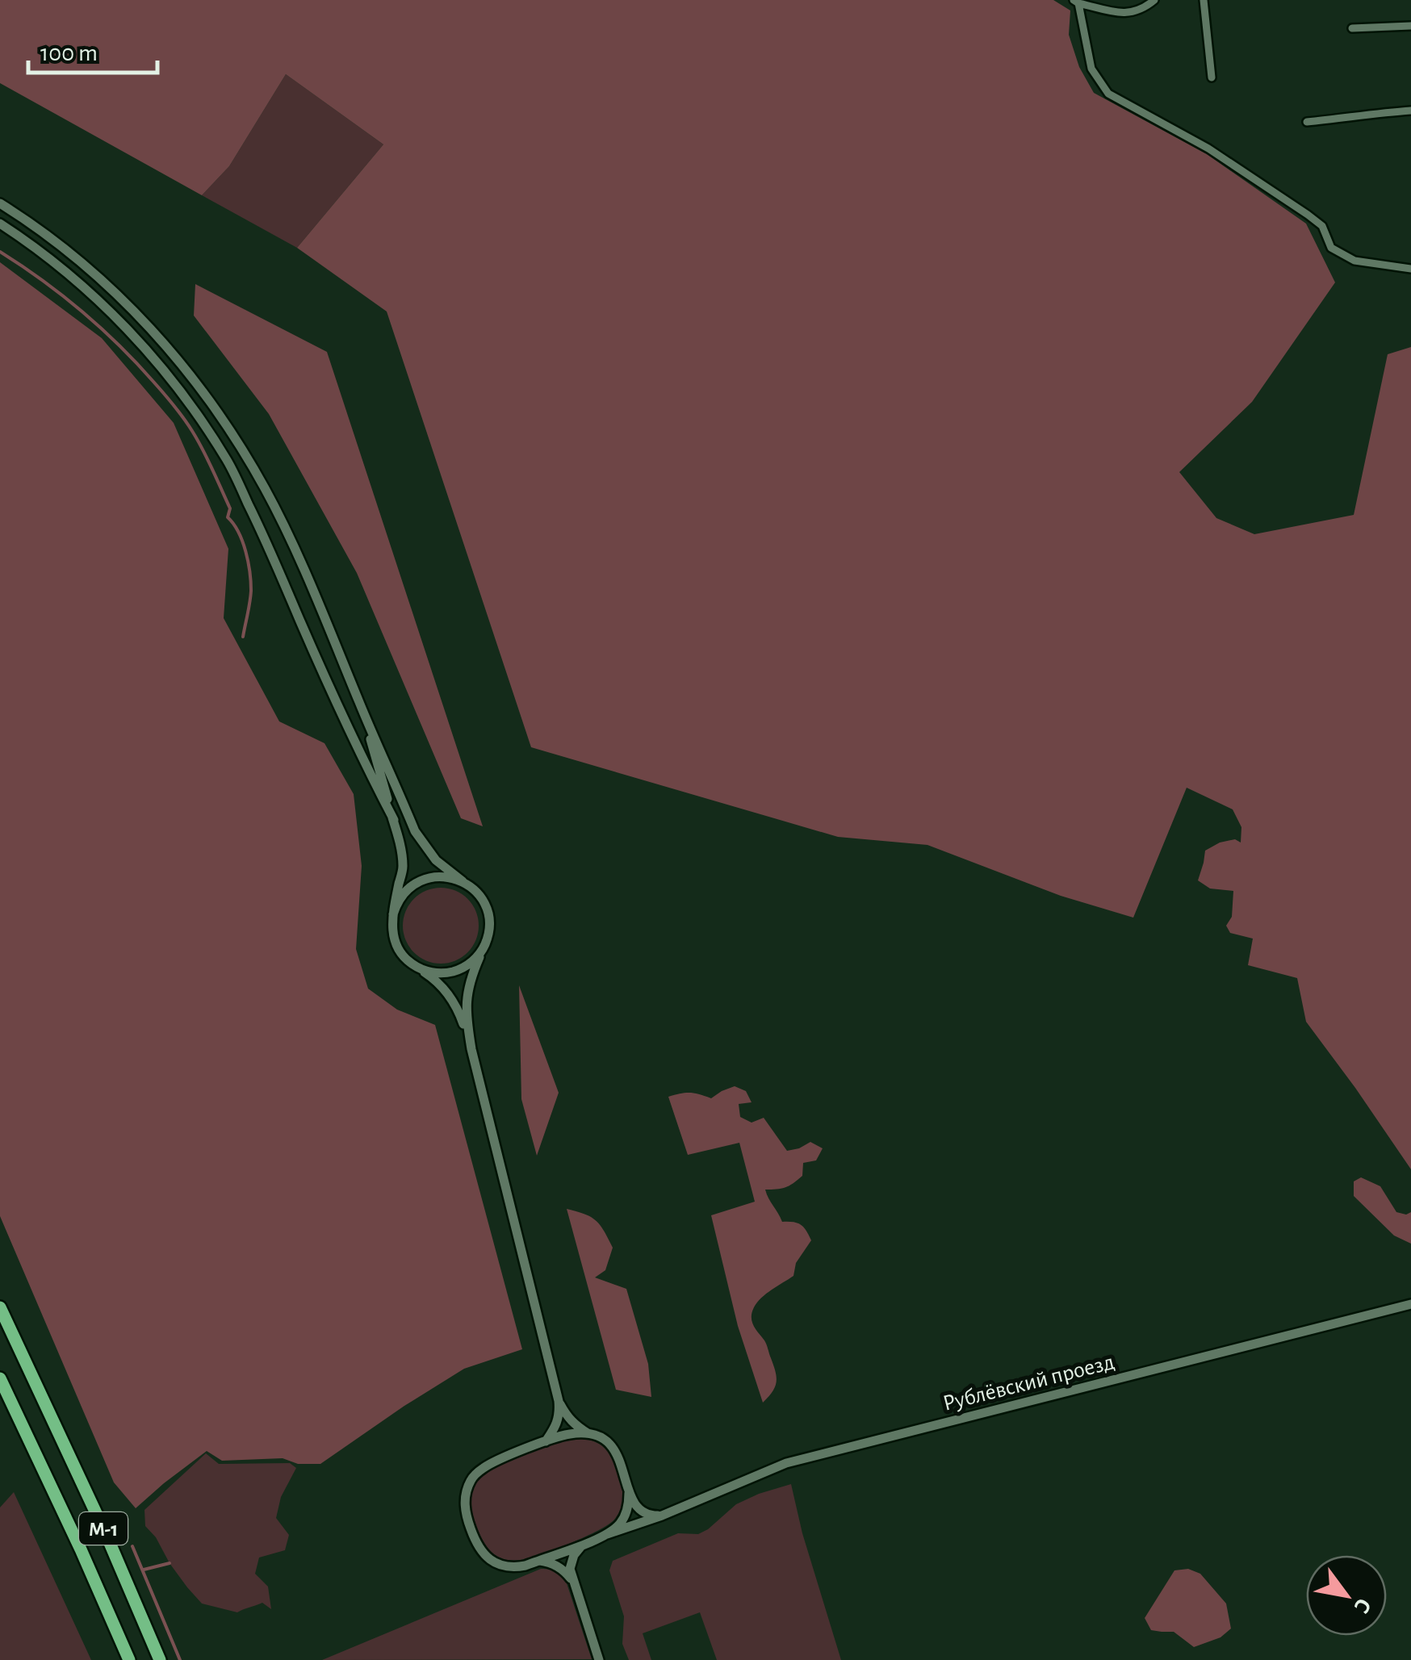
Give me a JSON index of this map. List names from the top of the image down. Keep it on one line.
{"streets":{"highway":["М-1"],"street":["Рублёвский проезд"]},"scale_bar":"100 m","north":"bottom right"}
